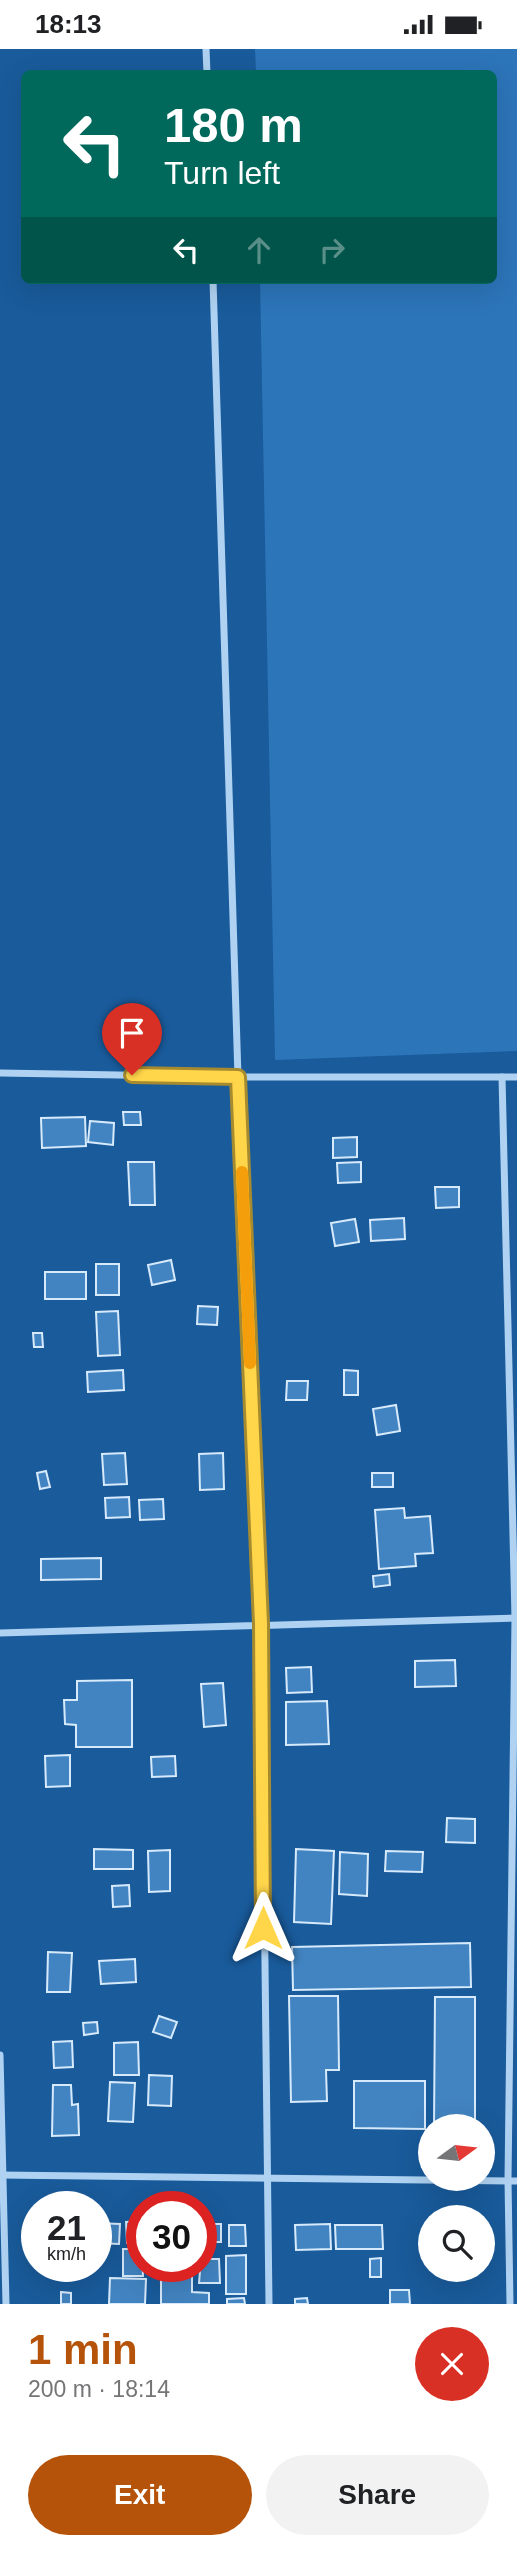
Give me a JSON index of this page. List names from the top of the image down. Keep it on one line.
{"north":"right","page":{"status":"18:13","turn":["180 m","Turn left"],"speed":"21 km/h","limit":"30","heading":["1 min","200 m · 18:14"],"buttons":["Exit","Share"]}}
